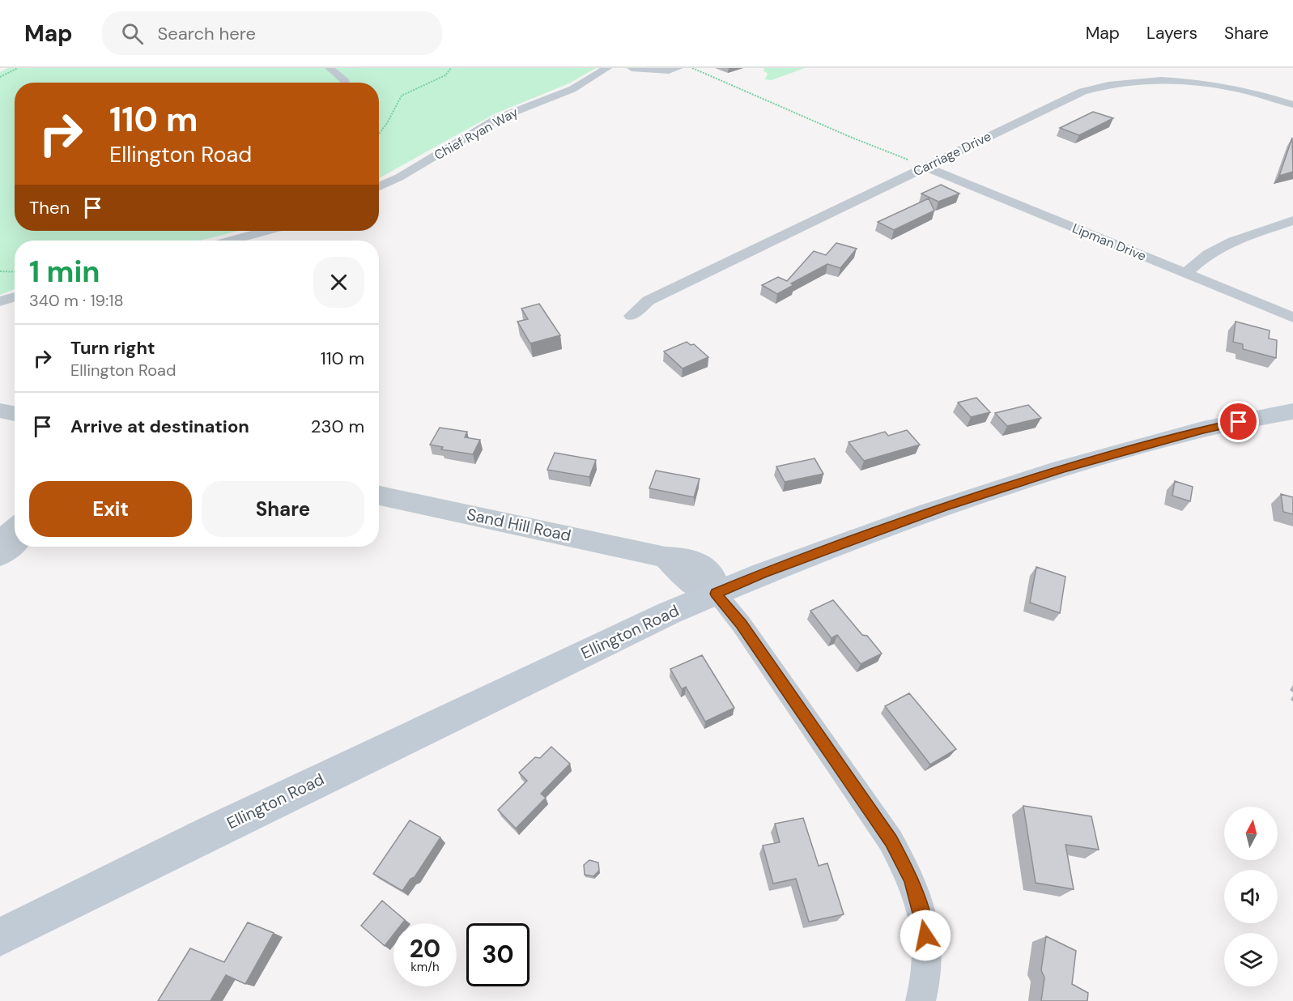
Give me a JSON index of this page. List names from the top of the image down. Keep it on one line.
{"streets":{"main road":["Ellington Road"],"street":["Chief Ryan Way","Carriage Drive","Lipman Drive","Sand Hill Road"]},"crossings":[["Carriage Drive","Lipman Drive"],["Sand Hill Road","Ellington Road"]],"north":"top","page":{"header":"Map","search":"Search here","nav":["Map","Layers","Share"],"turn":["110 m","Ellington Road"],"then":"Then","heading":["1 min","340 m · 19:18"],"list":[{"name":"Turn right","note":"Ellington Road","value":"110 m"},{"name":"Arrive at destination","value":"230 m"}],"buttons":["Exit","Share"],"speed":"20 km/h","limit":"30"}}
